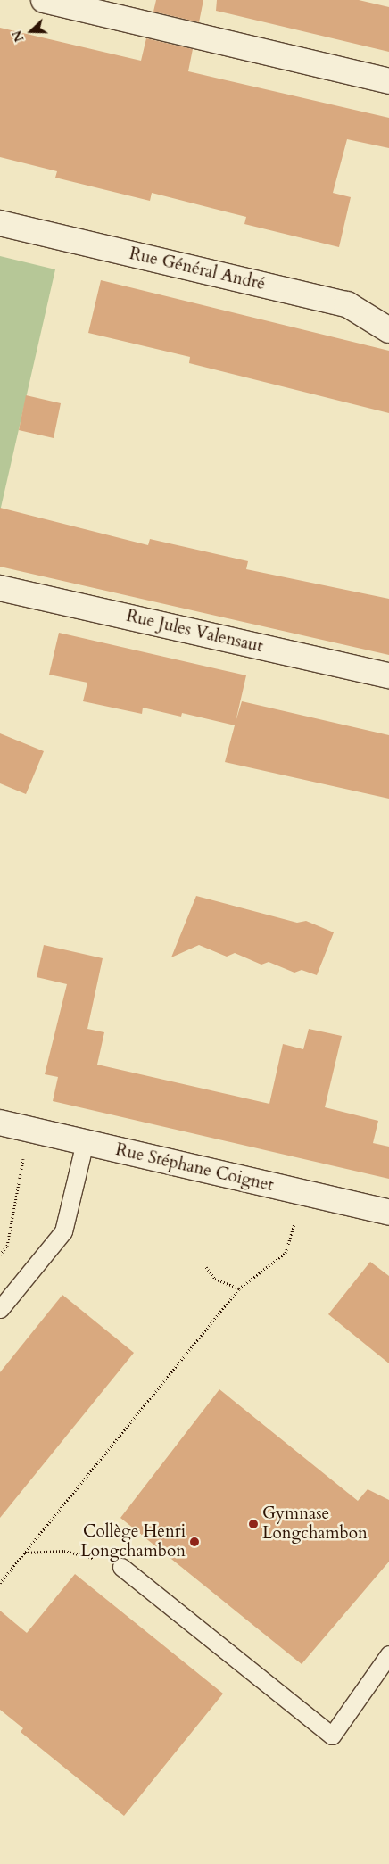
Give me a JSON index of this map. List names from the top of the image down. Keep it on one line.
{"streets":{"street":["Rue Général André","Rue Jules Valensaut","Rue Stéphane Coignet"]},"places":["Gymnase Longchambon","Collège Henri Longchambon"],"north":"left"}
